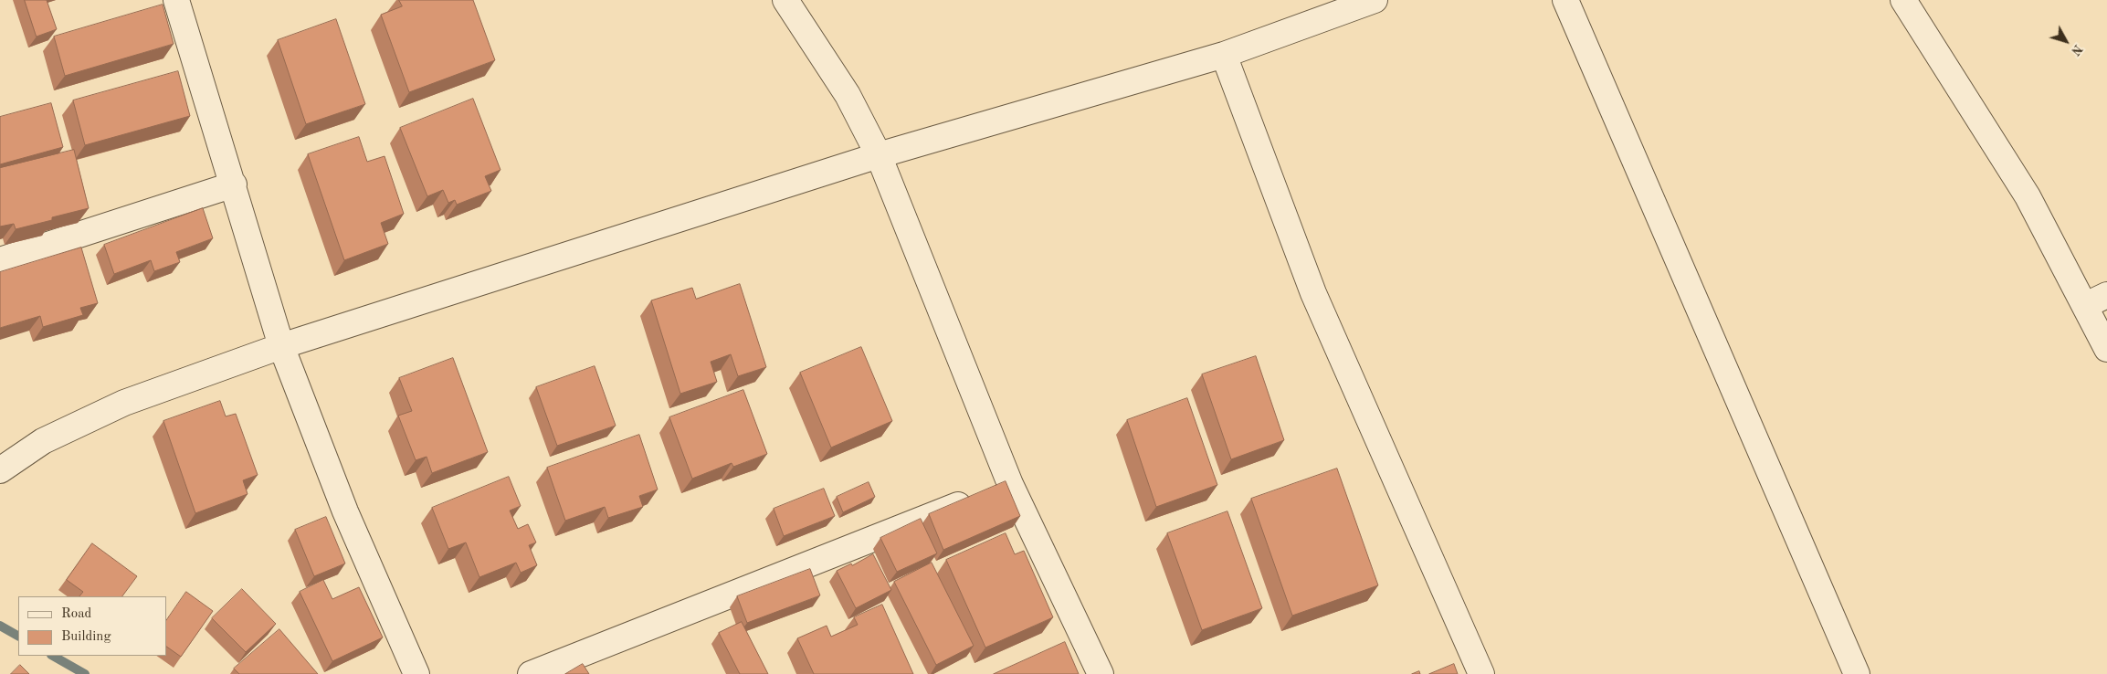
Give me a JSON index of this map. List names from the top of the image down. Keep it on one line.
{"legend":["Road","Building"],"north":"bottom right"}
